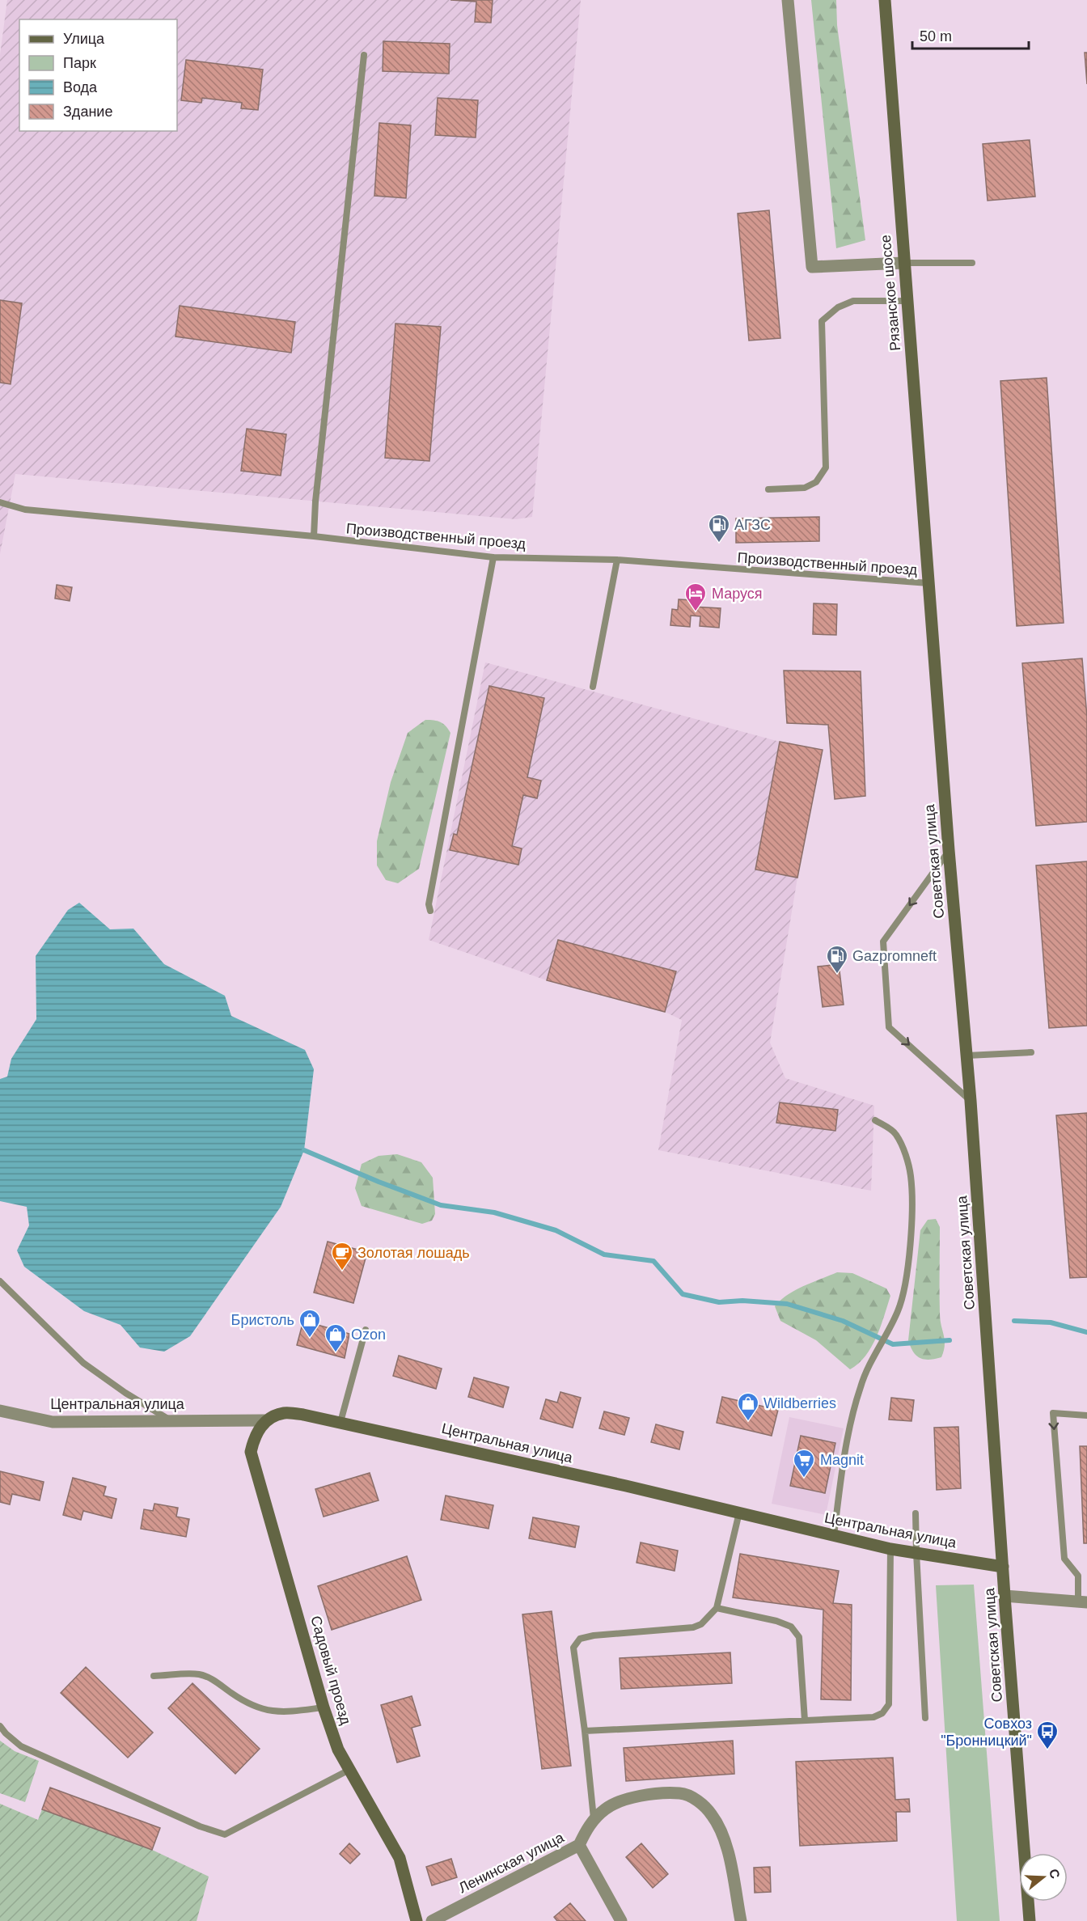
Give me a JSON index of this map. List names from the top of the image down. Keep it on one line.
{"streets":{"main road":["Рязанское шоссе","Советская улица","Центральная улица","Садовый проезд"],"street":["Ленинская улица"],"lane":["Производственный проезд"]},"crossings":[["Рязанское шоссе","Производственный проезд"],["Рязанское шоссе","Советская улица"],["Производственный проезд","Советская улица"],["Советская улица","Центральная улица"],["Центральная улица","Садовый проезд"]],"places":{"fuel station":["АГЗС","Gazpromneft"],"hotel":["Маруся"],"cafe":["Золотая лошадь"],"shop":["Бристоль","Ozon","Wildberries"],"supermarket":["Magnit"],"bus stop":["Совхоз \"Бронницкий\""]},"legend":["Улица","Парк","Вода","Здание"],"scale_bar":"50 m","north":"right"}
